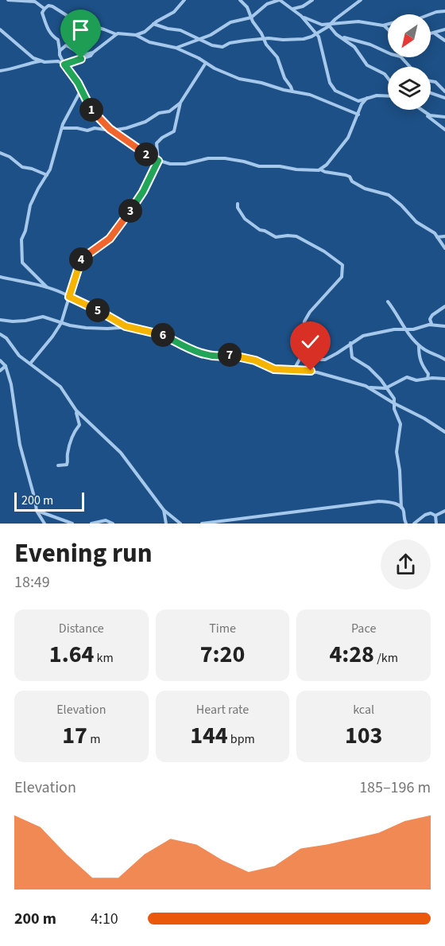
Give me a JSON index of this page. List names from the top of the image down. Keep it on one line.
{"scale_bar":"200 m","north":"bottom left","page":{"pins":["1","2","3","4","5","6","7"],"scale":"200 m","heading":["Evening run","18:49"],"stats":[["Distance","1.64 km"],["Time","7:20"],["Pace","4:28 /km"],["Elevation","17 m"],["Heart rate","144 bpm"],["kcal","103"]],"chart":["Elevation","185–196 m"],"list":[{"name":"200 m","note":"4:10"}]}}
